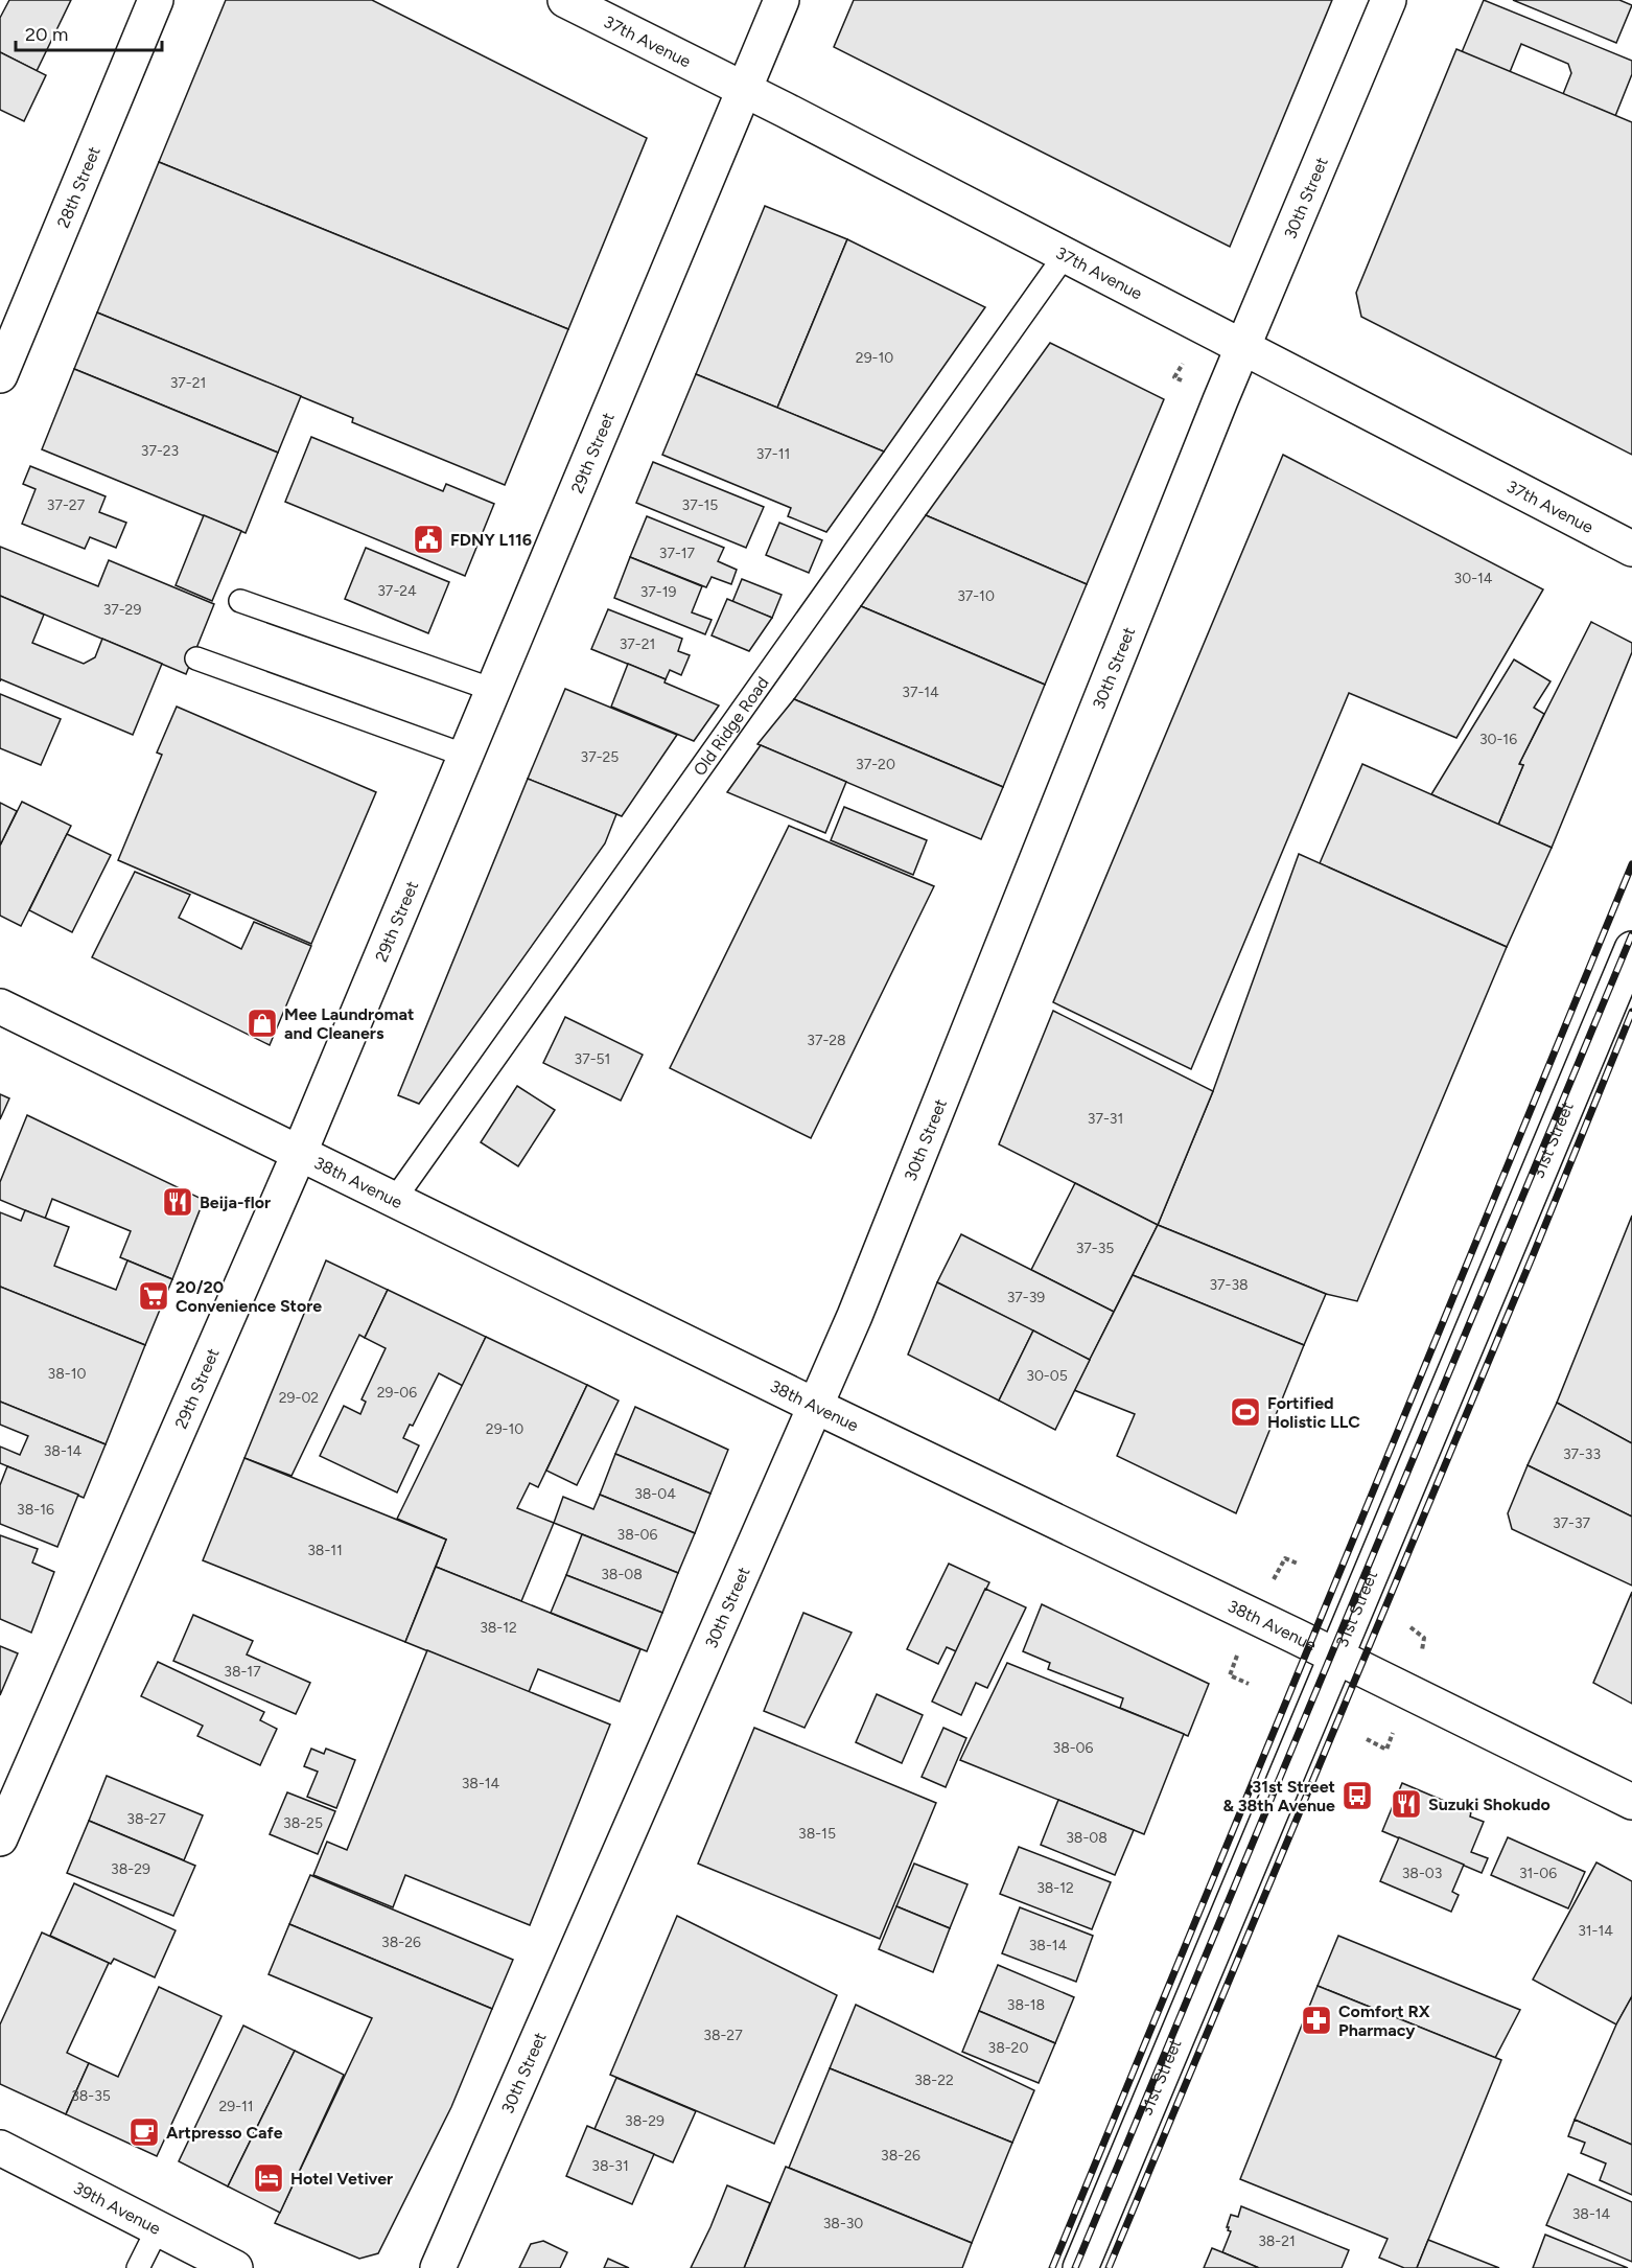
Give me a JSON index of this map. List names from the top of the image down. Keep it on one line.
{"streets":{"street":["37th Avenue","28th Street","30th Street","29th Street","31st Street","38th Avenue","39th Avenue"],"lane":["Old Ridge Road"]},"crossings":[["37th Avenue","30th Street"],["37th Avenue","29th Street"],["37th Avenue","Old Ridge Road"],["30th Street","38th Avenue"],["29th Street","38th Avenue"],["Old Ridge Road","38th Avenue"],["31st Street","38th Avenue"]],"places":{"public building":["FDNY L116"],"shop":["Mee Laundromat and Cleaners"],"restaurant":["Beija-flor","Suzuki Shokudo"],"supermarket":["20/20 Convenience Store"],"sports":["Fortified Holistic LLC"],"bus stop":["31st Street & 38th Avenue"],"pharmacy":["Comfort RX Pharmacy"],"cafe":["Artpresso Cafe"],"hotel":["Hotel Vetiver"]},"house_numbers":["29-10","37-21","37-23","37-11","37-27","37-15","37-17","30-14","37-24","37-19","37-10","37-29","37-21","37-14","30-16","37-25","37-20","37-28","37-51","37-31","37-35","37-38","37-39","38-10","30-05","29-06","29-02","29-10","38-14","37-33","38-04","38-16","37-37","38-06","38-11","38-08","38-12","38-17","38-06","38-14","38-27","38-25","38-15","38-08","38-29","38-03","31-06","38-12","31-14","38-26","38-14","38-18","38-27","38-20","38-22","38-35","29-11","38-29","38-26","38-31","38-14","38-30","38-21"],"scale_bar":"20 m"}
